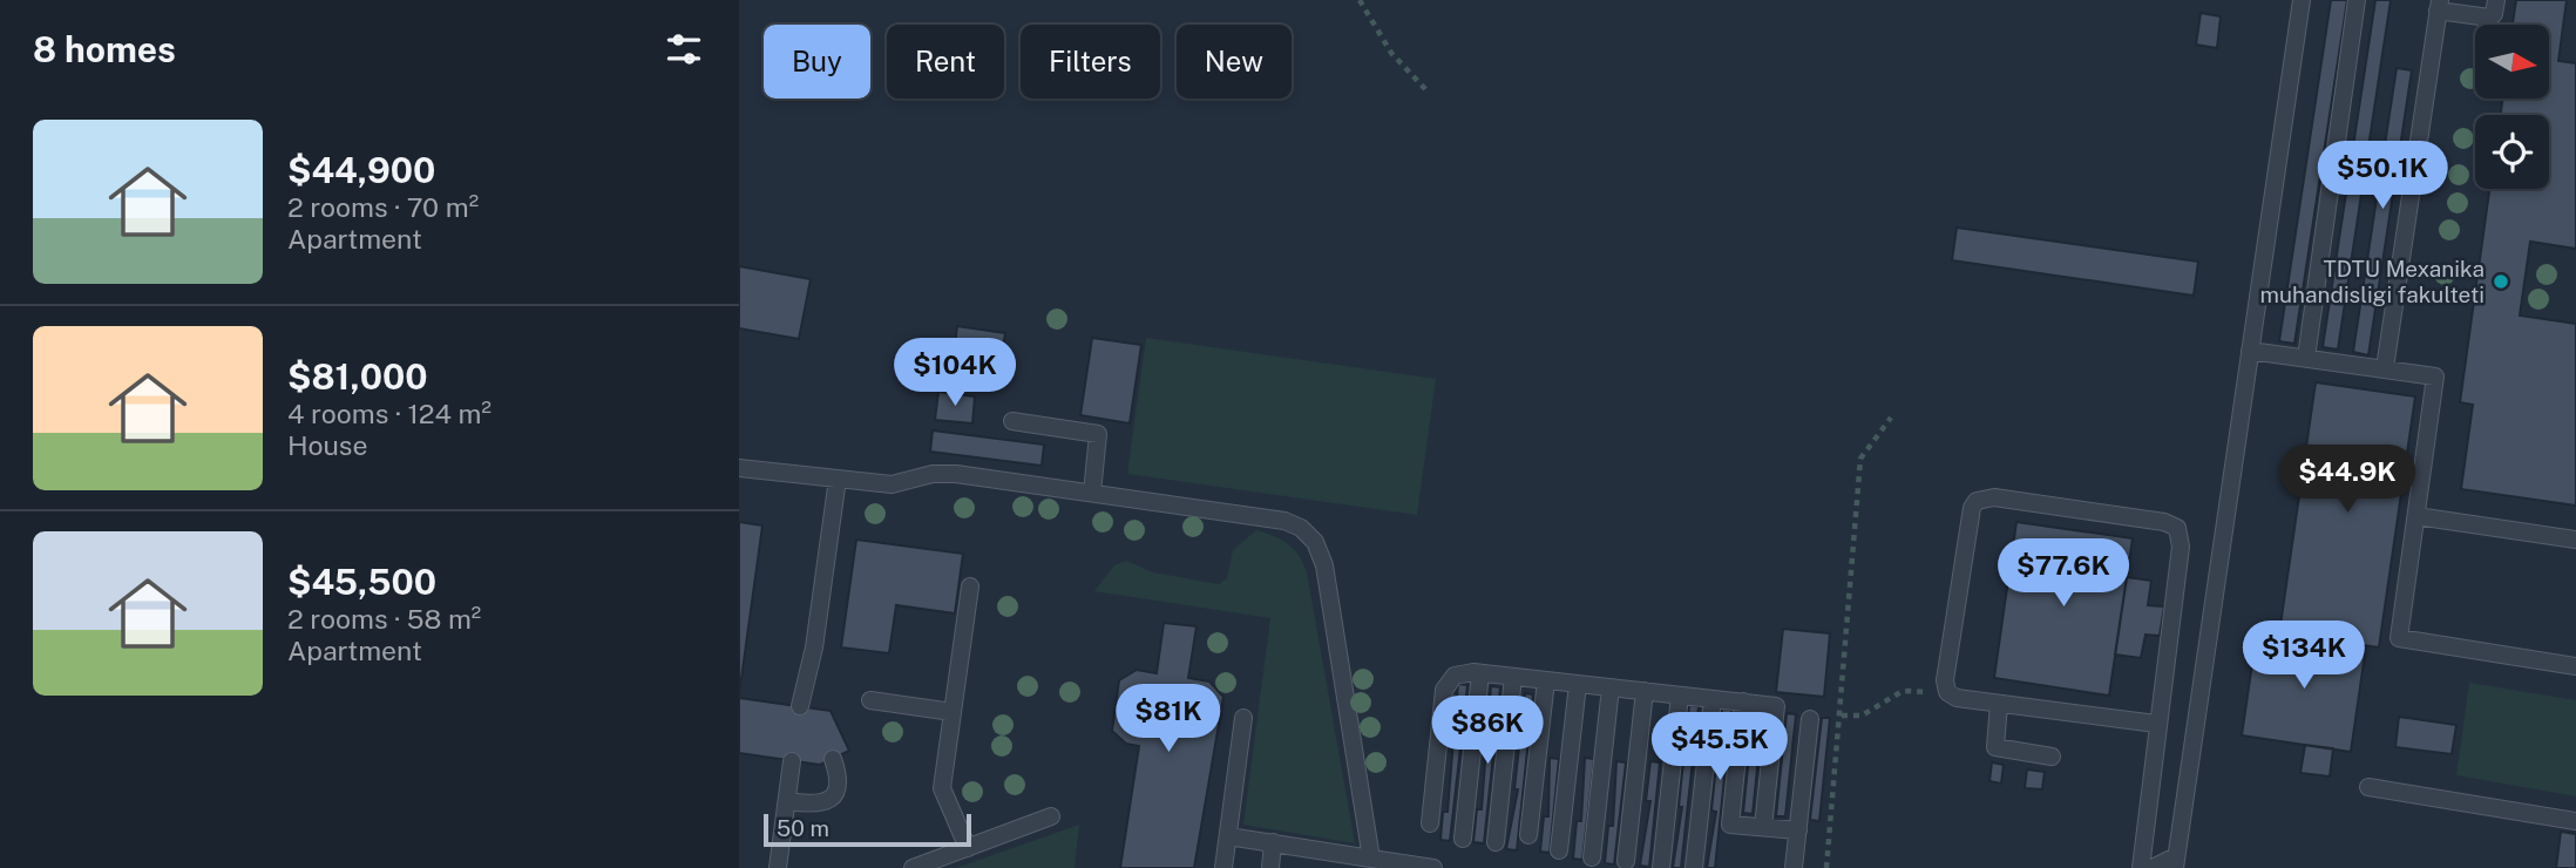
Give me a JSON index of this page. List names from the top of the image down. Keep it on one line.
{"places":["TDTU Mexanika muhandisligi fakulteti"],"scale_bar":"50 m","north":"right","page":{"heading":"8 homes","chip":["Buy","Rent","Filters","New"],"list":[{"name":"$44,900","note":"2 rooms · 70 m² · Apartment"},{"name":"$81,000","note":"4 rooms · 124 m² · House"},{"name":"$45,500","note":"2 rooms · 58 m² · Apartment"}],"price":["$50.1K","$104K","$44.9K","$77.6K","$134K","$81K","$86K","$45.5K"],"scale":"50 m"}}
